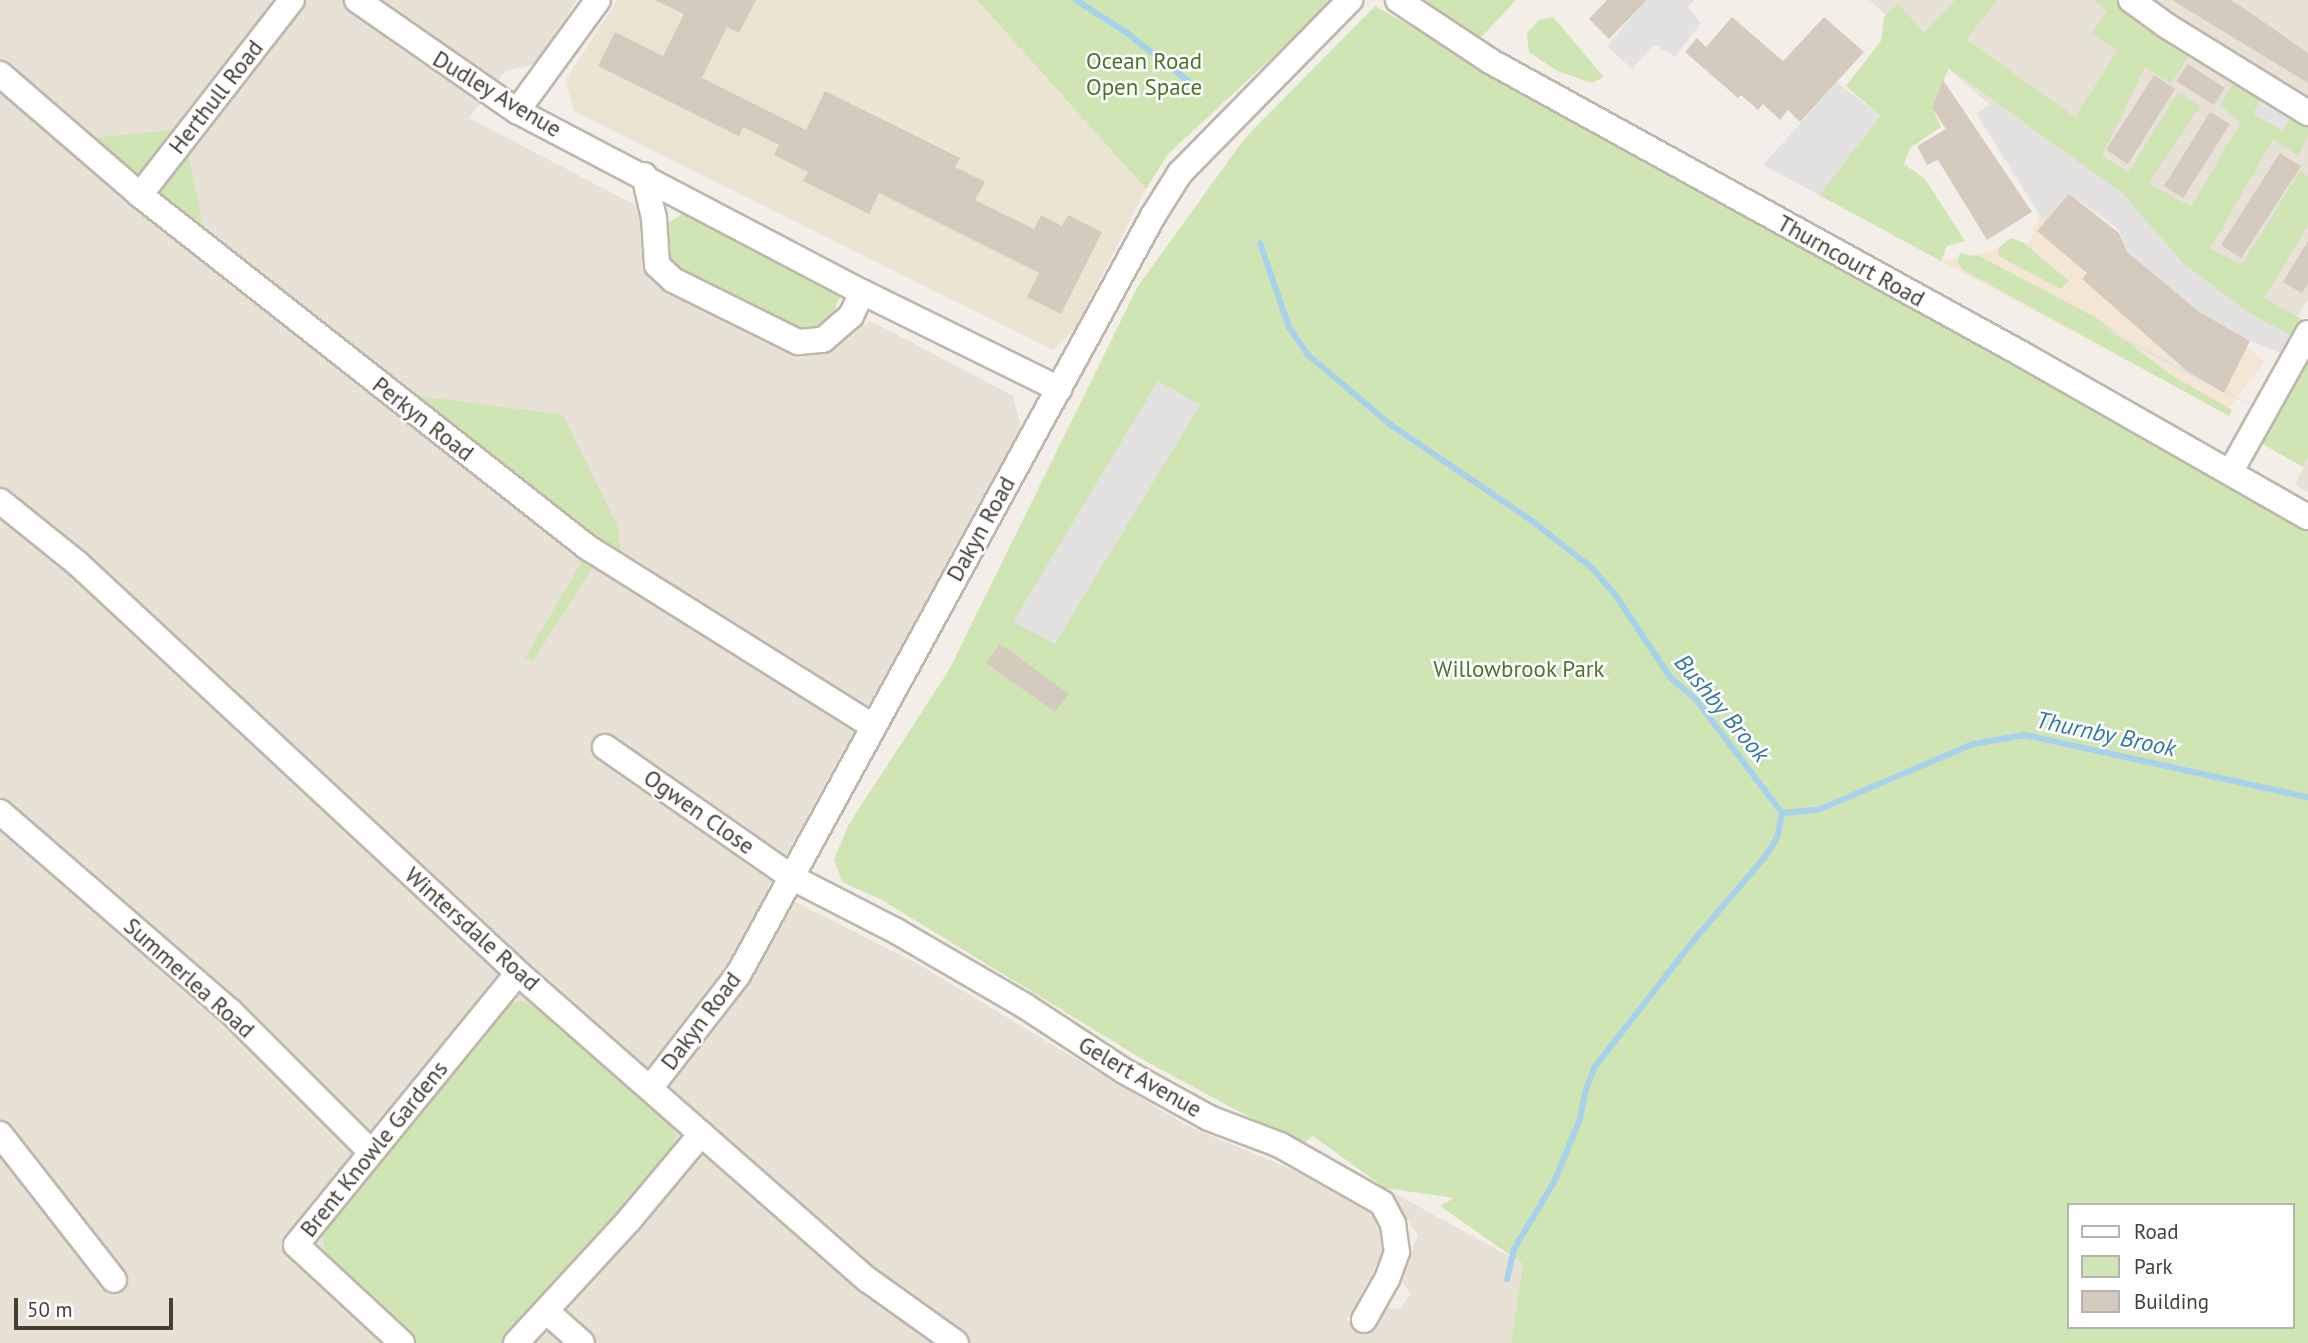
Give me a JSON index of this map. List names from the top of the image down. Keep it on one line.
{"streets":{"street":["Dudley Avenue","Herthull Road","Thurncourt Road","Perkyn Road","Dakyn Road","Ogwen Close","Wintersdale Road","Summerlea Road","Gelert Avenue","Brent Knowle Gardens"]},"crossings":[["Dudley Avenue","Dakyn Road"],["Herthull Road","Perkyn Road"],["Perkyn Road","Dakyn Road"],["Dakyn Road","Ogwen Close"],["Dakyn Road","Wintersdale Road"],["Dakyn Road","Gelert Avenue"],["Ogwen Close","Gelert Avenue"],["Wintersdale Road","Brent Knowle Gardens"],["Summerlea Road","Brent Knowle Gardens"]],"water":["Bushby Brook","Thurnby Brook"],"parks":["Ocean Road Open Space","Willowbrook Park"],"legend":["Road","Park","Building"],"scale_bar":"50 m"}
